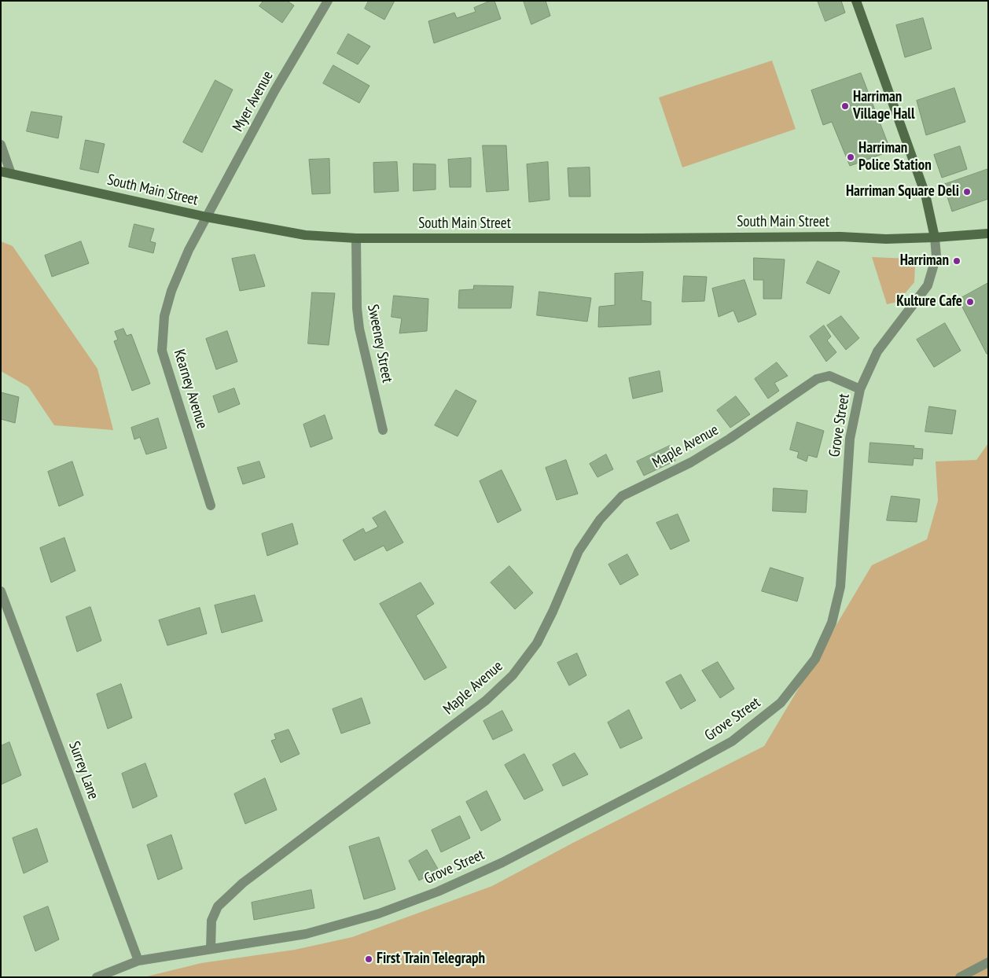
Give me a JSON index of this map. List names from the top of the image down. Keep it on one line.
{"streets":{"street":["Myer Avenue","South Main Street","Sweeney Street","Kearney Avenue","Grove Street","Maple Avenue","Surrey Lane"]},"crossings":[["Myer Avenue","South Main Street"],["Myer Avenue","Kearney Avenue"],["South Main Street","Sweeney Street"],["South Main Street","Kearney Avenue"],["South Main Street","Grove Street"],["Grove Street","Maple Avenue"]],"places":["Harriman Village Hall","Harriman Police Station","Harriman Square Deli","Harriman","Kulture Cafe","First Train Telegraph"]}
